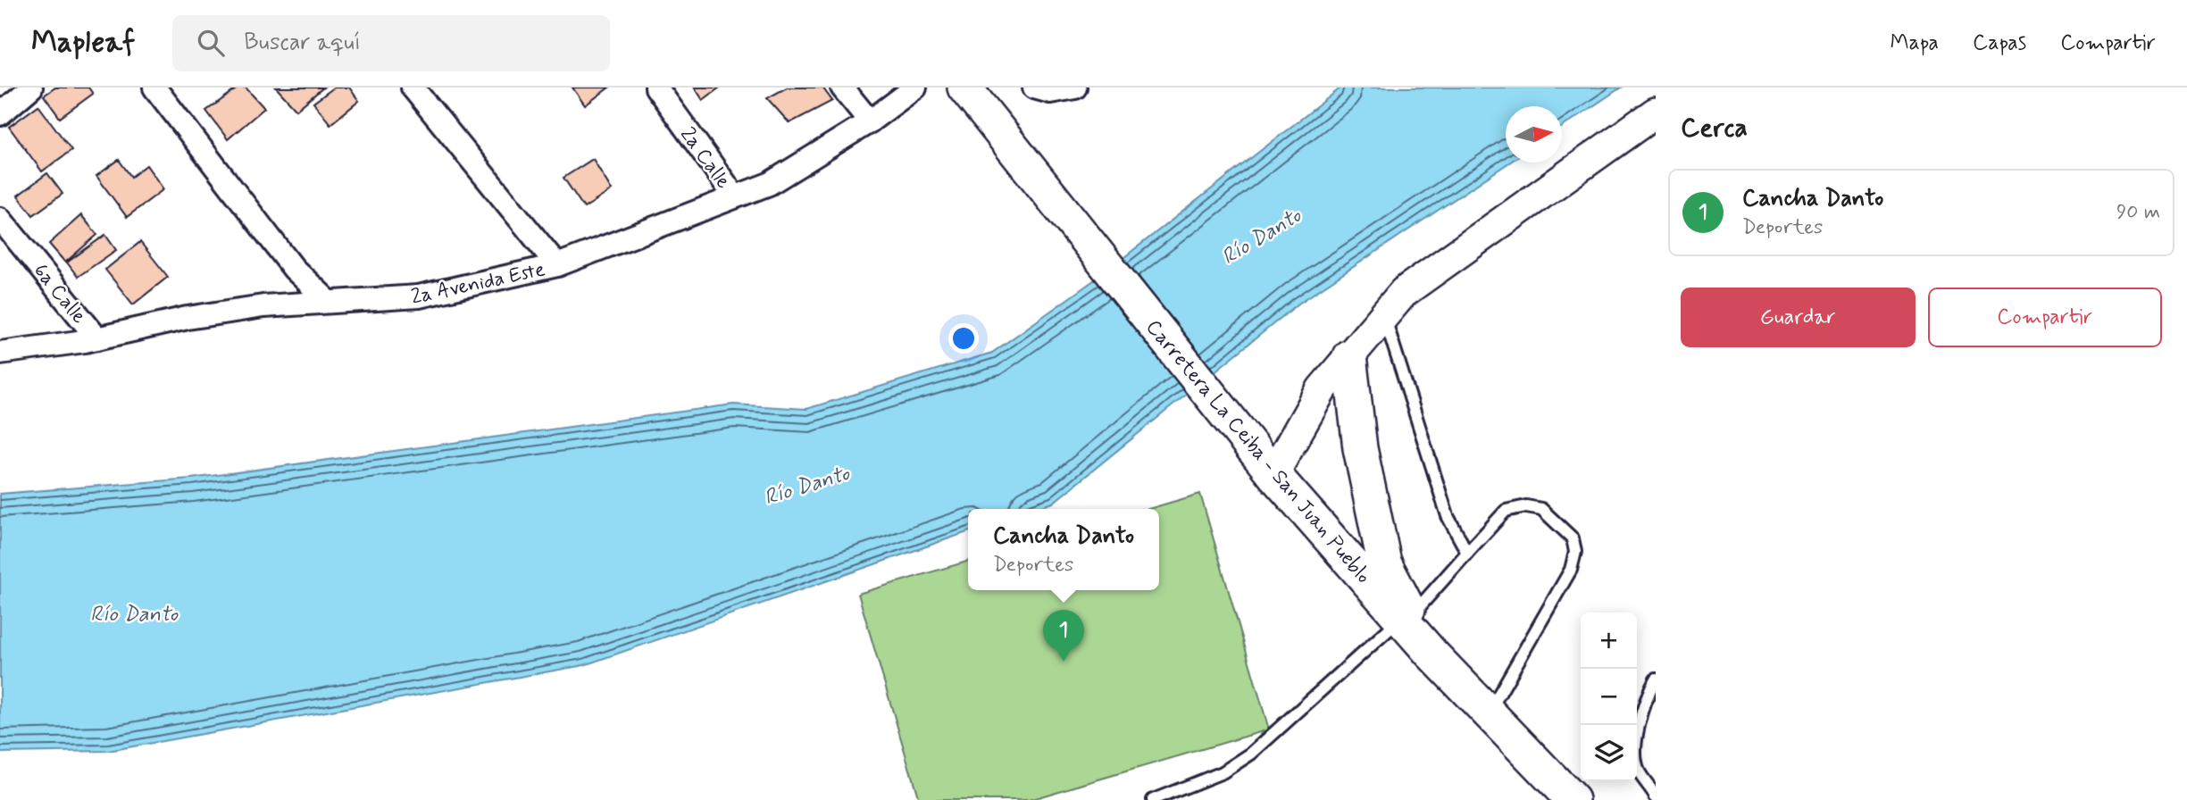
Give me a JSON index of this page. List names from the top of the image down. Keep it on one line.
{"streets":{"main road":["Carretera La Ceiba - San Juan Pueblo"],"street":["2a Calle","2a Avenida Este","6a Calle"]},"crossings":[["2a Calle","2a Avenida Este"],["2a Avenida Este","6a Calle"]],"water":["Río Danto"],"north":"right","page":{"header":"Mapleaf","search":"Buscar aquí","nav":["Mapa","Capas","Compartir"],"heading":"Cerca","list":[{"mark":"1","name":"Cancha Danto","note":"Deportes","value":"90 m"}],"buttons":["Guardar","Compartir"],"popup":["Cancha Danto","Deportes"],"pins":"1","map_buttons":["+","−"]}}
